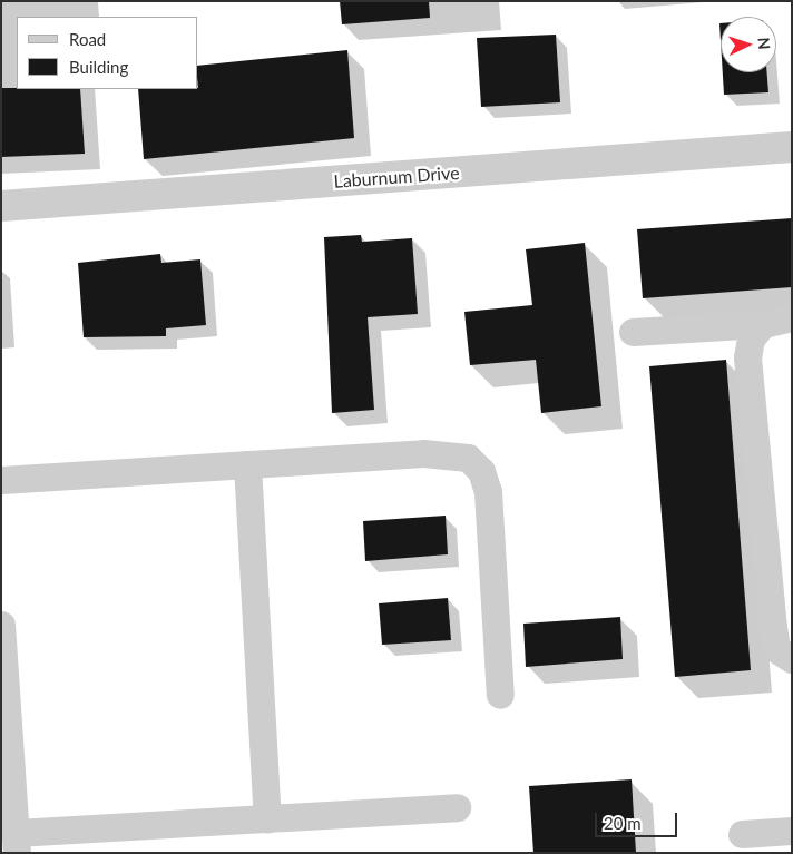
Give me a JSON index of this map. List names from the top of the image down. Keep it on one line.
{"streets":{"street":["Laburnum Drive"]},"legend":["Road","Building"],"scale_bar":"20 m","north":"right"}
